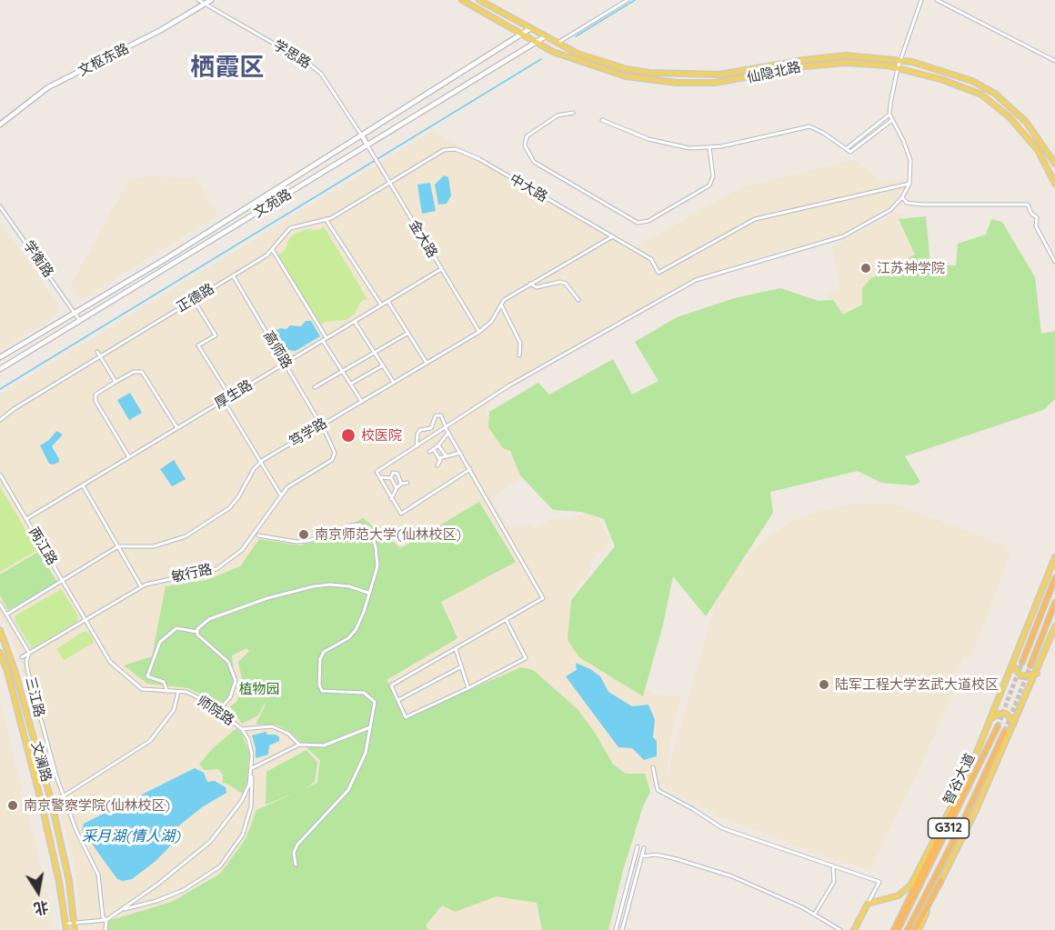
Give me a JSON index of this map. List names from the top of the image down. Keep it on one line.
{"streets":{"highway":["智谷大道","G312"],"main road":["文枢东路","仙隐北路","文苑路","文澜路"],"street":["学思路","中大路","金大路","学衡路","正德路","高师路","厚生路","笃学路","两江路","敏行路","三江路","师院路"]},"crossings":[["学思路","文枢东路"],["学思路","文苑路"],["仙隐北路","文苑路"],["中大路","金大路"],["中大路","正德路"],["中大路","笃学路"],["文苑路","金大路"],["文苑路","学衡路"],["金大路","正德路"],["金大路","厚生路"],["金大路","笃学路"],["正德路","高师路"],["高师路","厚生路"],["高师路","笃学路"],["高师路","敏行路"],["厚生路","两江路"],["笃学路","敏行路"],["两江路","敏行路"],["两江路","师院路"],["敏行路","三江路"],["敏行路","师院路"],["三江路","师院路"],["师院路","文澜路"]],"districts":["栖霞区"],"water":["采月湖(情人湖)"],"parks":["植物园"],"places":["江苏神学院","校医院","南京师范大学(仙林校区)","陆军工程大学玄武大道校区","南京警察学院(仙林校区)"],"north":"bottom"}
